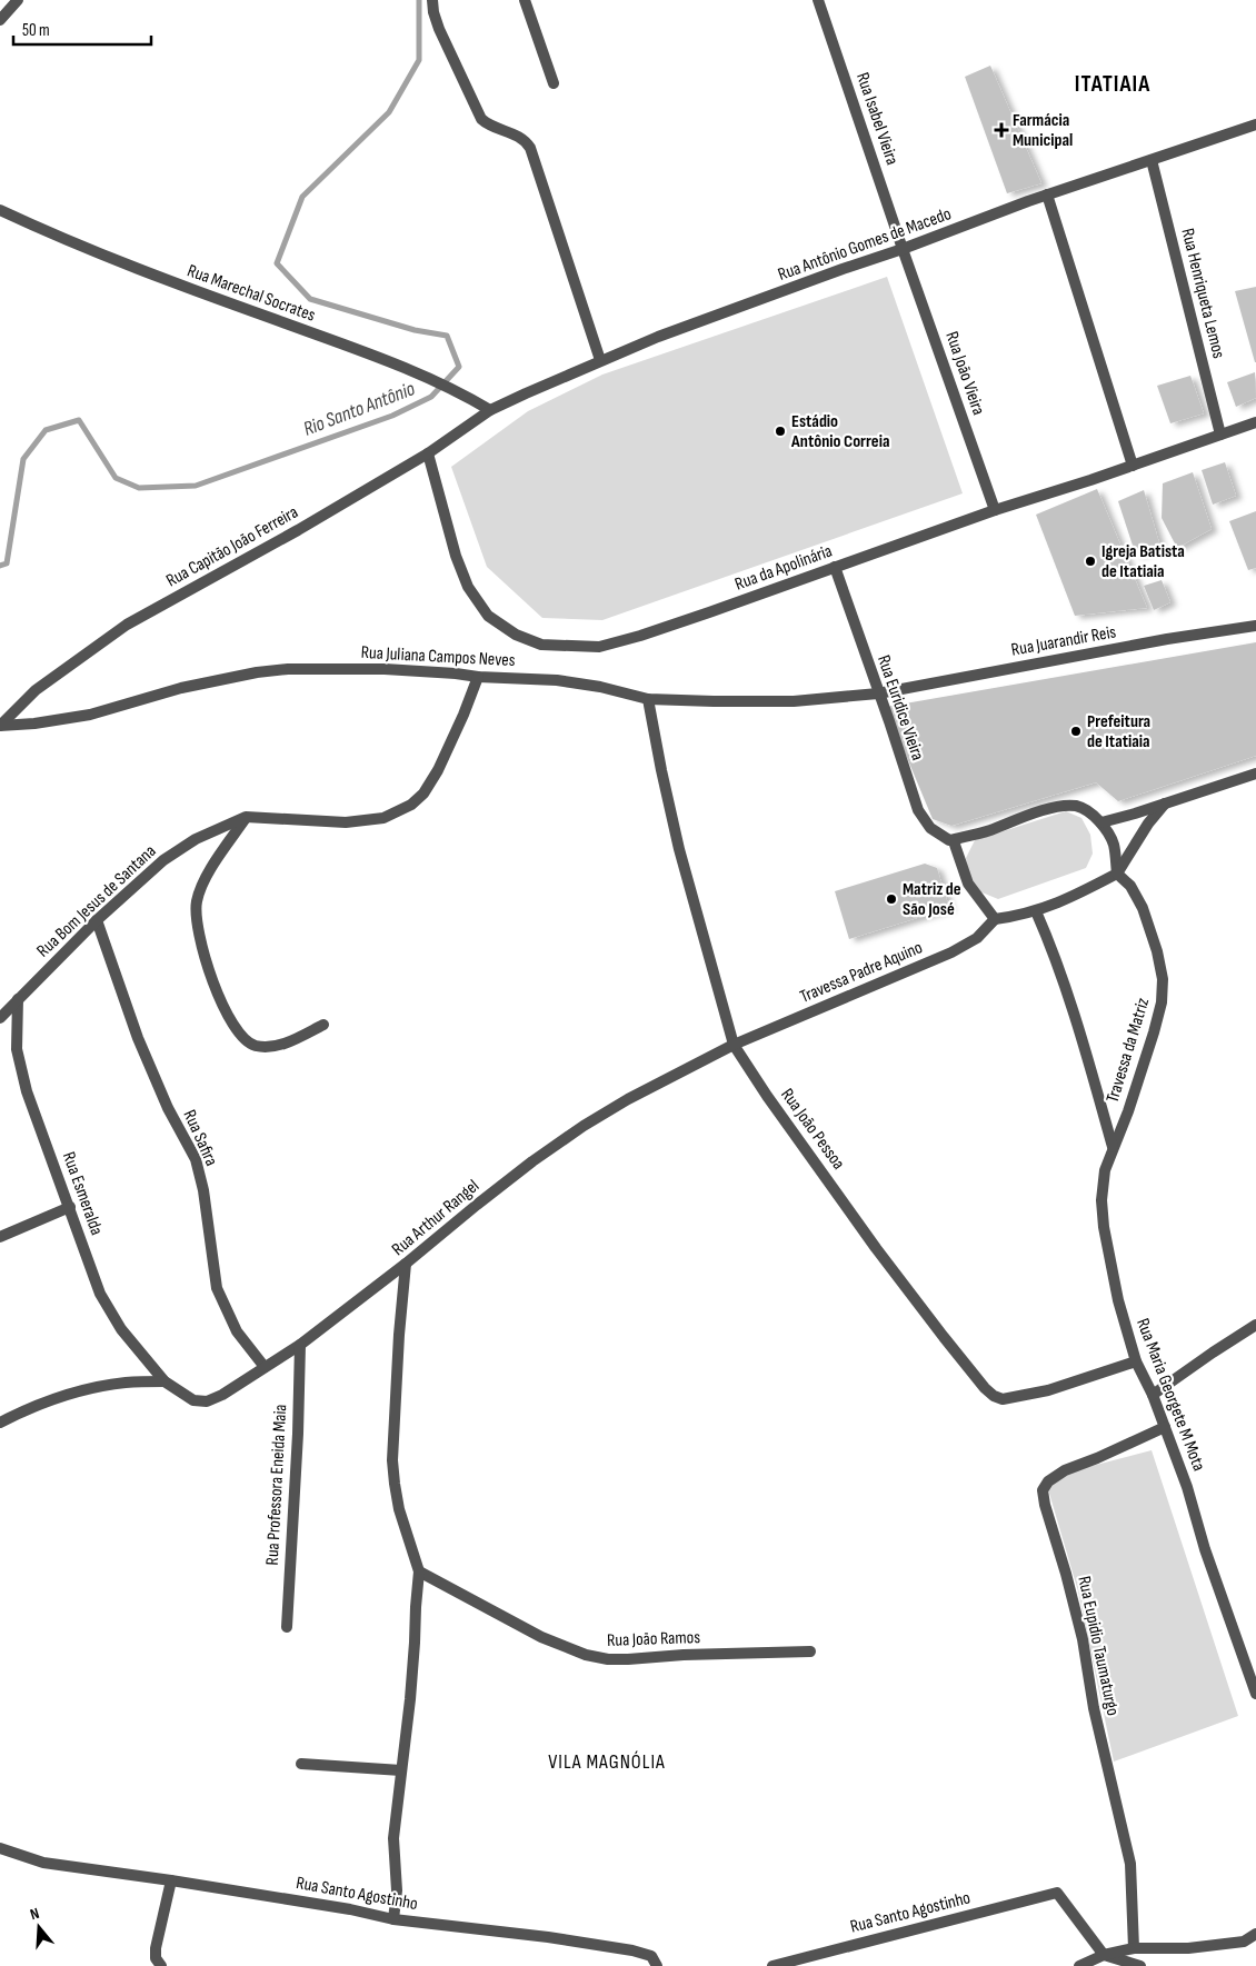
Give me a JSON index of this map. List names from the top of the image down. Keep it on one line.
{"streets":{"street":["Rua Isabel Vieira","Rua Antônio Gomes de Macedo","Rua Marechal Socrates","Rua Henriqueta Lemos","Rua João Vieira","Rua Capitão João Ferreira","Rua da Apolinária","Rua Juarandir Reis","Rua Juliana Campos Neves","Rua Euridice Vieira","Rua Bom Jesus de Santana","Travessa Padre Aquino","Travessa da Matriz","Rua João Pessoa","Rua Safira","Rua Esmeralda","Rua Arthur Rangel","Rua Maria Georgete M Mota","Rua Professora Eneida Maia","Rua João Ramos","Rua Eupidio Taumaturgo","Rua Santo Agostinho"]},"crossings":[["Rua Isabel Vieira","Rua Antônio Gomes de Macedo"],["Rua Isabel Vieira","Rua João Vieira"],["Rua Antônio Gomes de Macedo","Rua Marechal Socrates"],["Rua Antônio Gomes de Macedo","Rua Henriqueta Lemos"],["Rua Antônio Gomes de Macedo","Rua João Vieira"],["Rua Antônio Gomes de Macedo","Rua Capitão João Ferreira"],["Rua Marechal Socrates","Rua Capitão João Ferreira"],["Rua Henriqueta Lemos","Rua da Apolinária"],["Rua João Vieira","Rua da Apolinária"],["Rua Capitão João Ferreira","Rua da Apolinária"],["Rua Capitão João Ferreira","Rua Juliana Campos Neves"],["Rua da Apolinária","Rua Euridice Vieira"],["Rua Juarandir Reis","Rua Juliana Campos Neves"],["Rua Juarandir Reis","Rua Euridice Vieira"],["Rua Juliana Campos Neves","Rua Euridice Vieira"],["Rua Juliana Campos Neves","Rua Bom Jesus de Santana"],["Rua Juliana Campos Neves","Rua João Pessoa"],["Rua Bom Jesus de Santana","Rua Safira"],["Rua Bom Jesus de Santana","Rua Esmeralda"],["Travessa Padre Aquino","Rua João Pessoa"],["Travessa Padre Aquino","Rua Arthur Rangel"],["Travessa da Matriz","Rua Maria Georgete M Mota"],["Rua João Pessoa","Rua Arthur Rangel"],["Rua João Pessoa","Rua Maria Georgete M Mota"],["Rua Safira","Rua Arthur Rangel"],["Rua Esmeralda","Rua Arthur Rangel"],["Rua Arthur Rangel","Rua Professora Eneida Maia"],["Rua Maria Georgete M Mota","Rua Eupidio Taumaturgo"]],"districts":["ITATIAIA","VILA MAGNÓLIA"],"water":["Rio Santo Antônio"],"places":{"health":["Farmácia Municipal"],"other":["Estádio Antônio Correia","Igreja Batista de Itatiaia","Prefeitura de Itatiaia","Matriz de São José"]},"scale_bar":"50 m","north":"top"}
